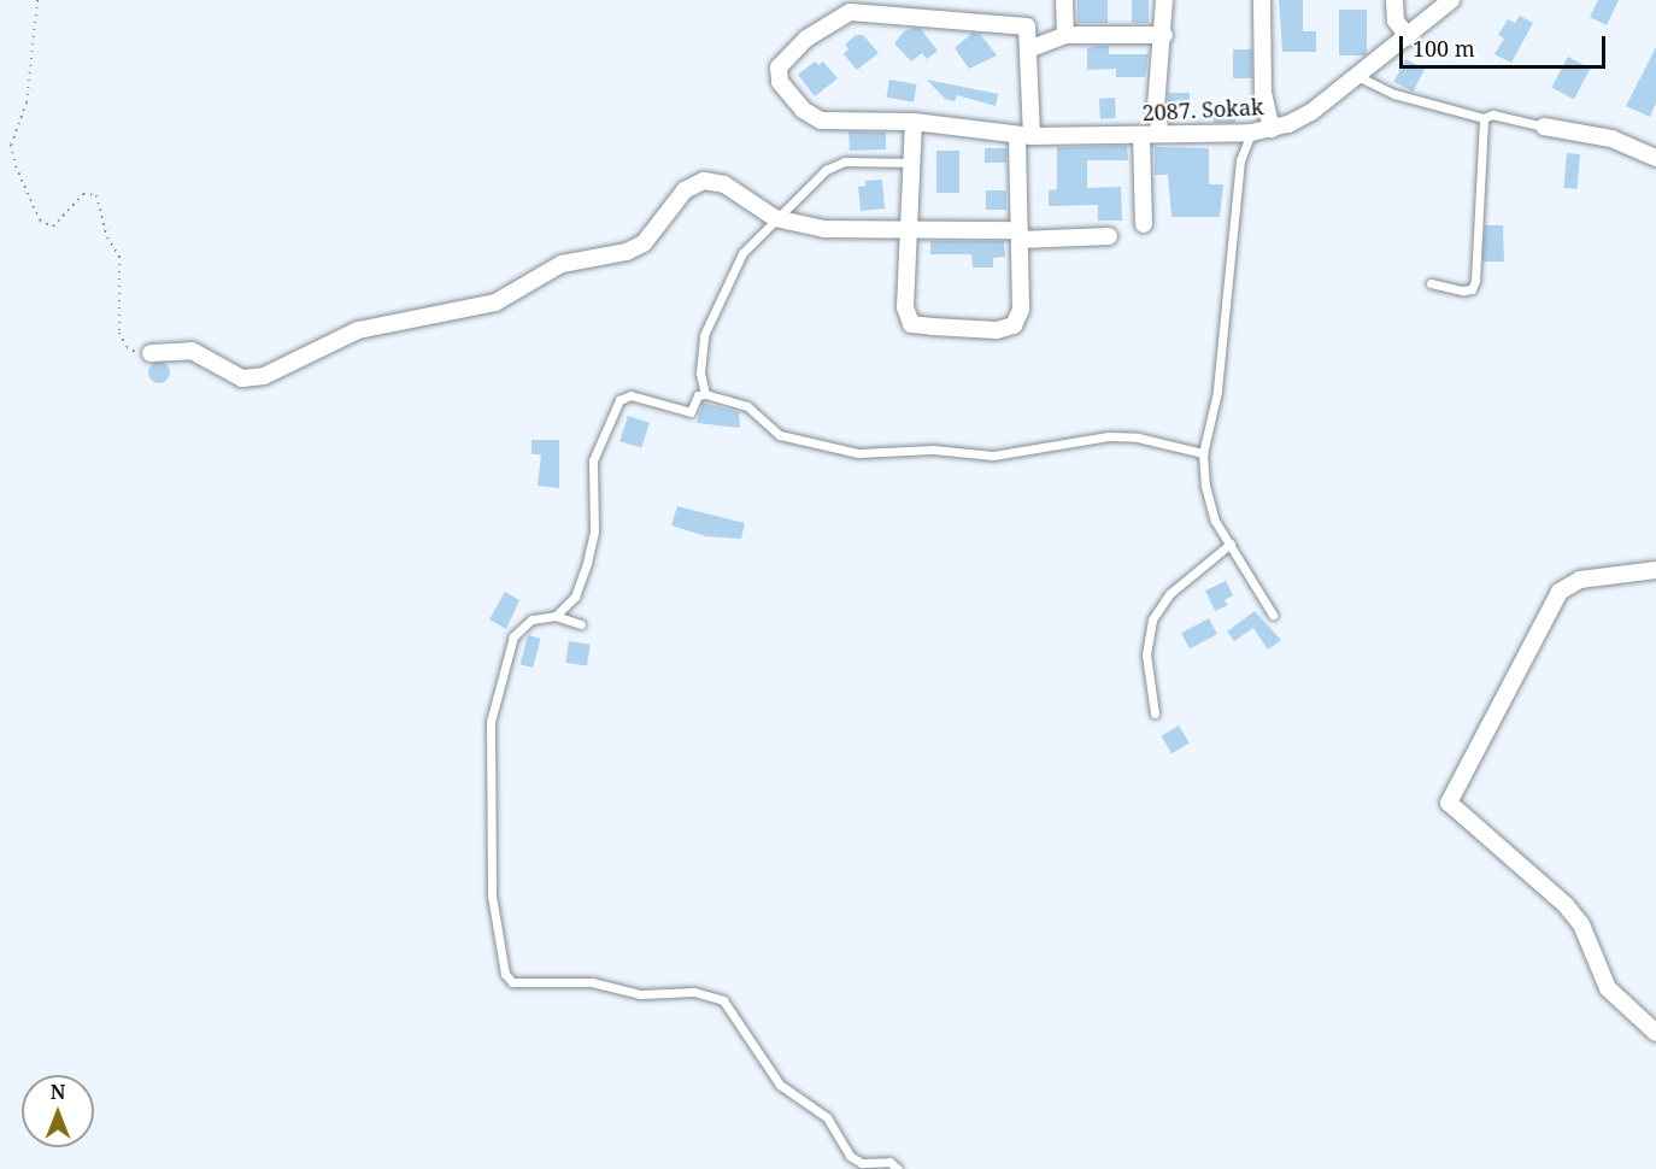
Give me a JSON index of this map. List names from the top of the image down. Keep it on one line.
{"streets":{"street":["2087. Sokak"]},"scale_bar":"100 m","north":"top"}
